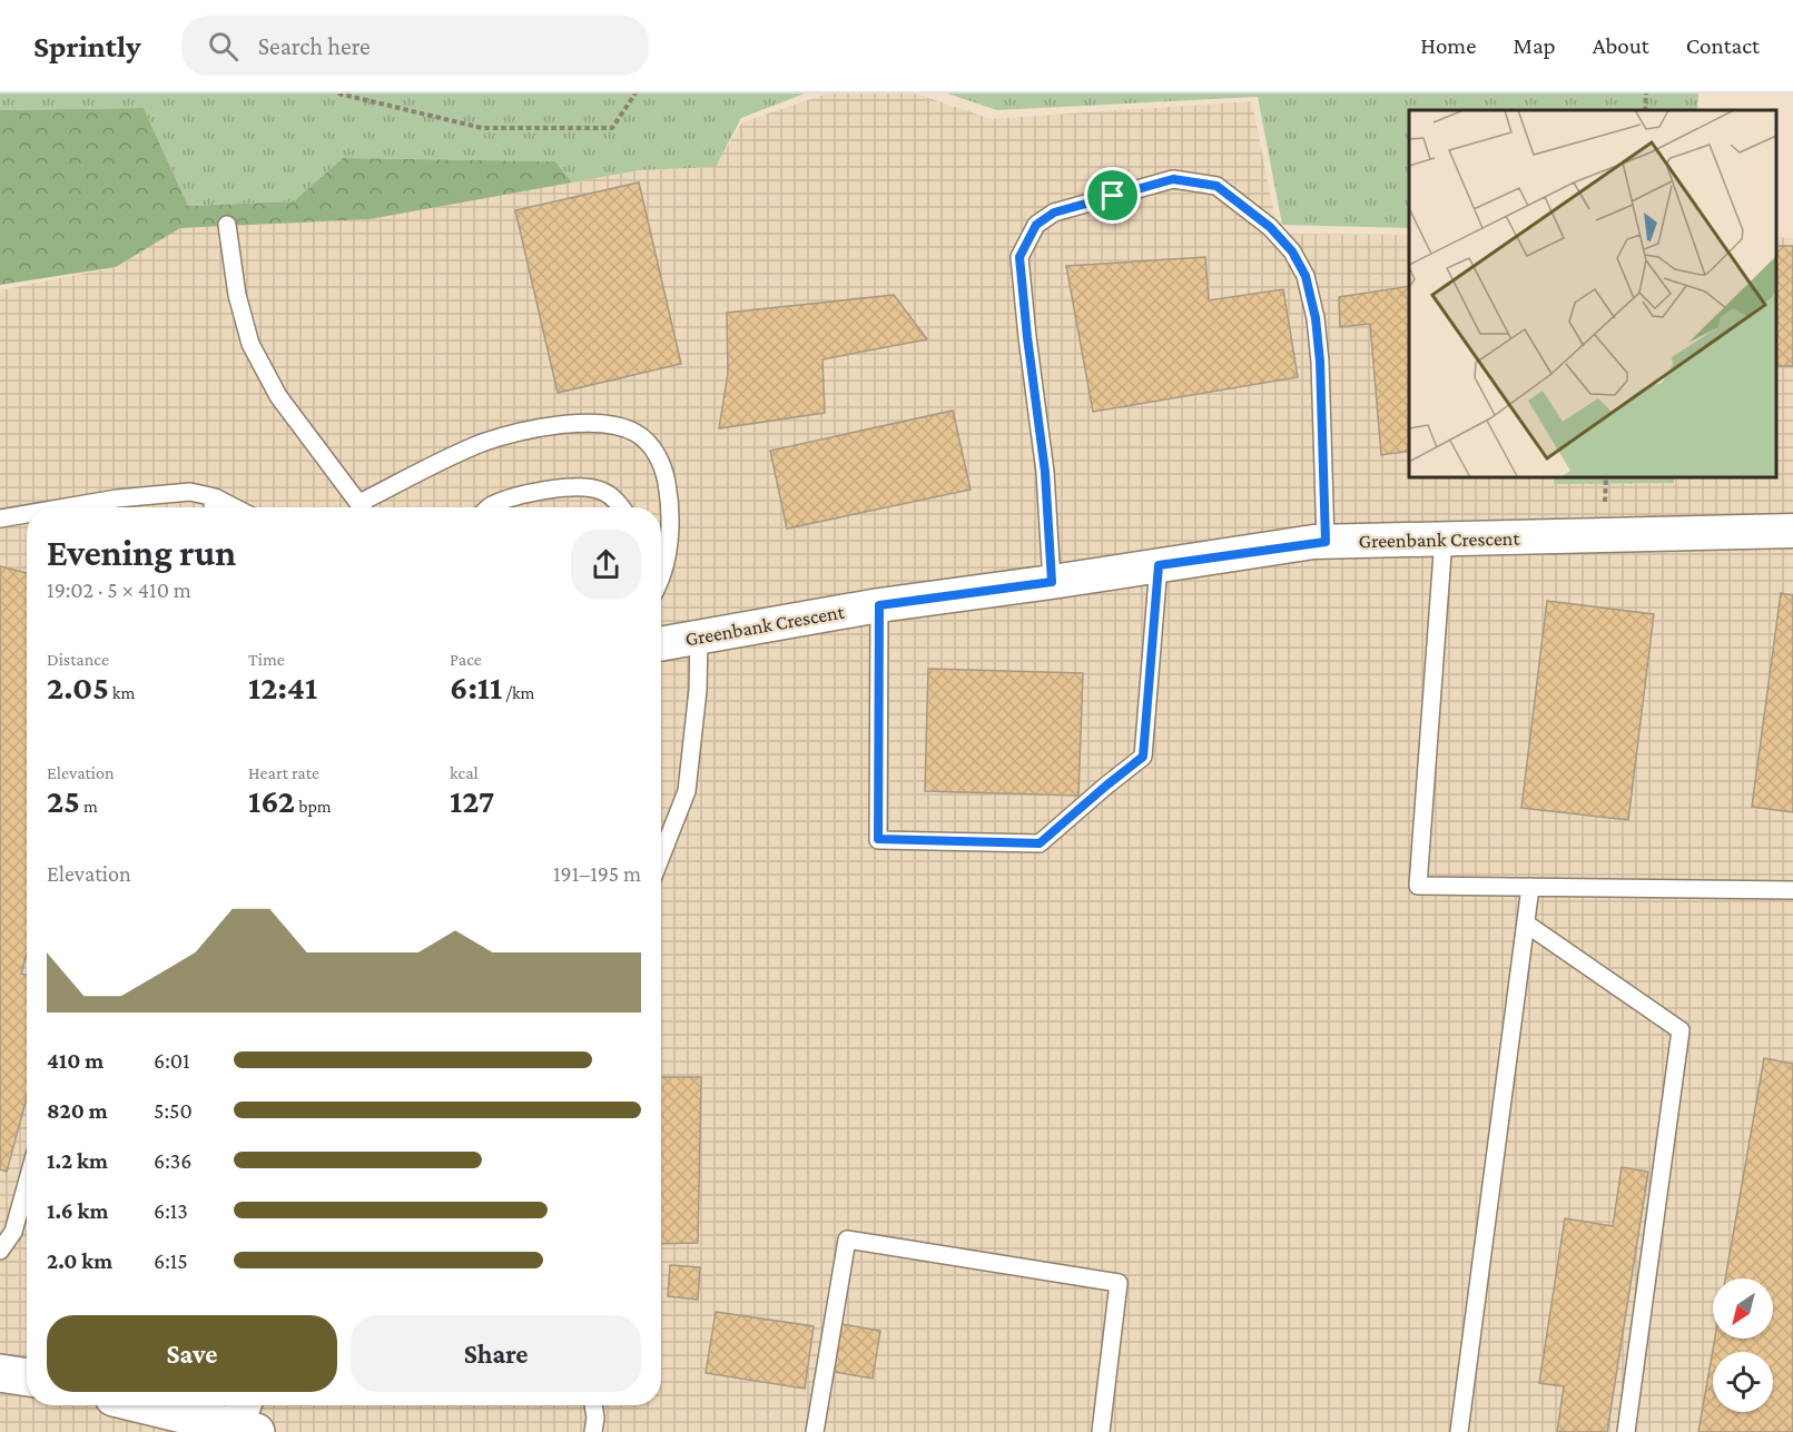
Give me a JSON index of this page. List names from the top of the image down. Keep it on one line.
{"streets":{"street":["Greenbank Crescent"]},"north":"bottom left","page":{"header":"Sprintly","search":"Search here","nav":["Home","Map","About","Contact"],"heading":["Evening run","19:02 · 5 × 410 m"],"stats":[["Distance","2.05 km"],["Time","12:41"],["Pace","6:11 /km"],["Elevation","25 m"],["Heart rate","162 bpm"],["kcal","127"]],"chart":["Elevation","191–195 m"],"list":[{"name":"410 m","note":"6:01"},{"name":"820 m","note":"5:50"},{"name":"1.2 km","note":"6:36"},{"name":"1.6 km","note":"6:13"},{"name":"2.0 km","note":"6:15"}],"buttons":["Save","Share"]}}
